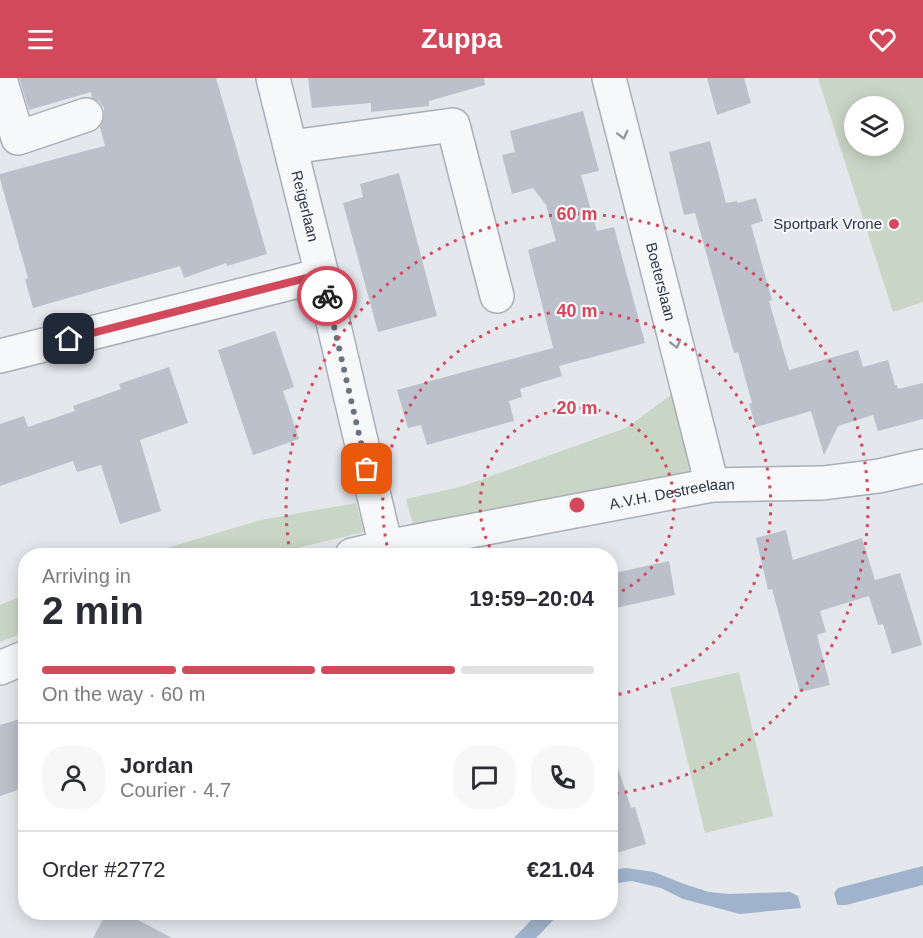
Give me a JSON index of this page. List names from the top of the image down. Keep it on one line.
{"streets":{"street":["Reigerlaan","Boeterslaan","A.V.H. Destreelaan"]},"crossings":[["Reigerlaan","A.V.H. Destreelaan"],["Boeterslaan","A.V.H. Destreelaan"]],"one_way":["Boeterslaan"],"places":["Sportpark Vrone"],"page":{"header":"Zuppa","heading":["2 min","Arriving in","19:59–20:04"],"panel":["Jordan","Courier · 4.7","Order #2772","€21.04"],"bar":"On the way · 60 m"},"rings":["60 m","40 m","20 m"]}
